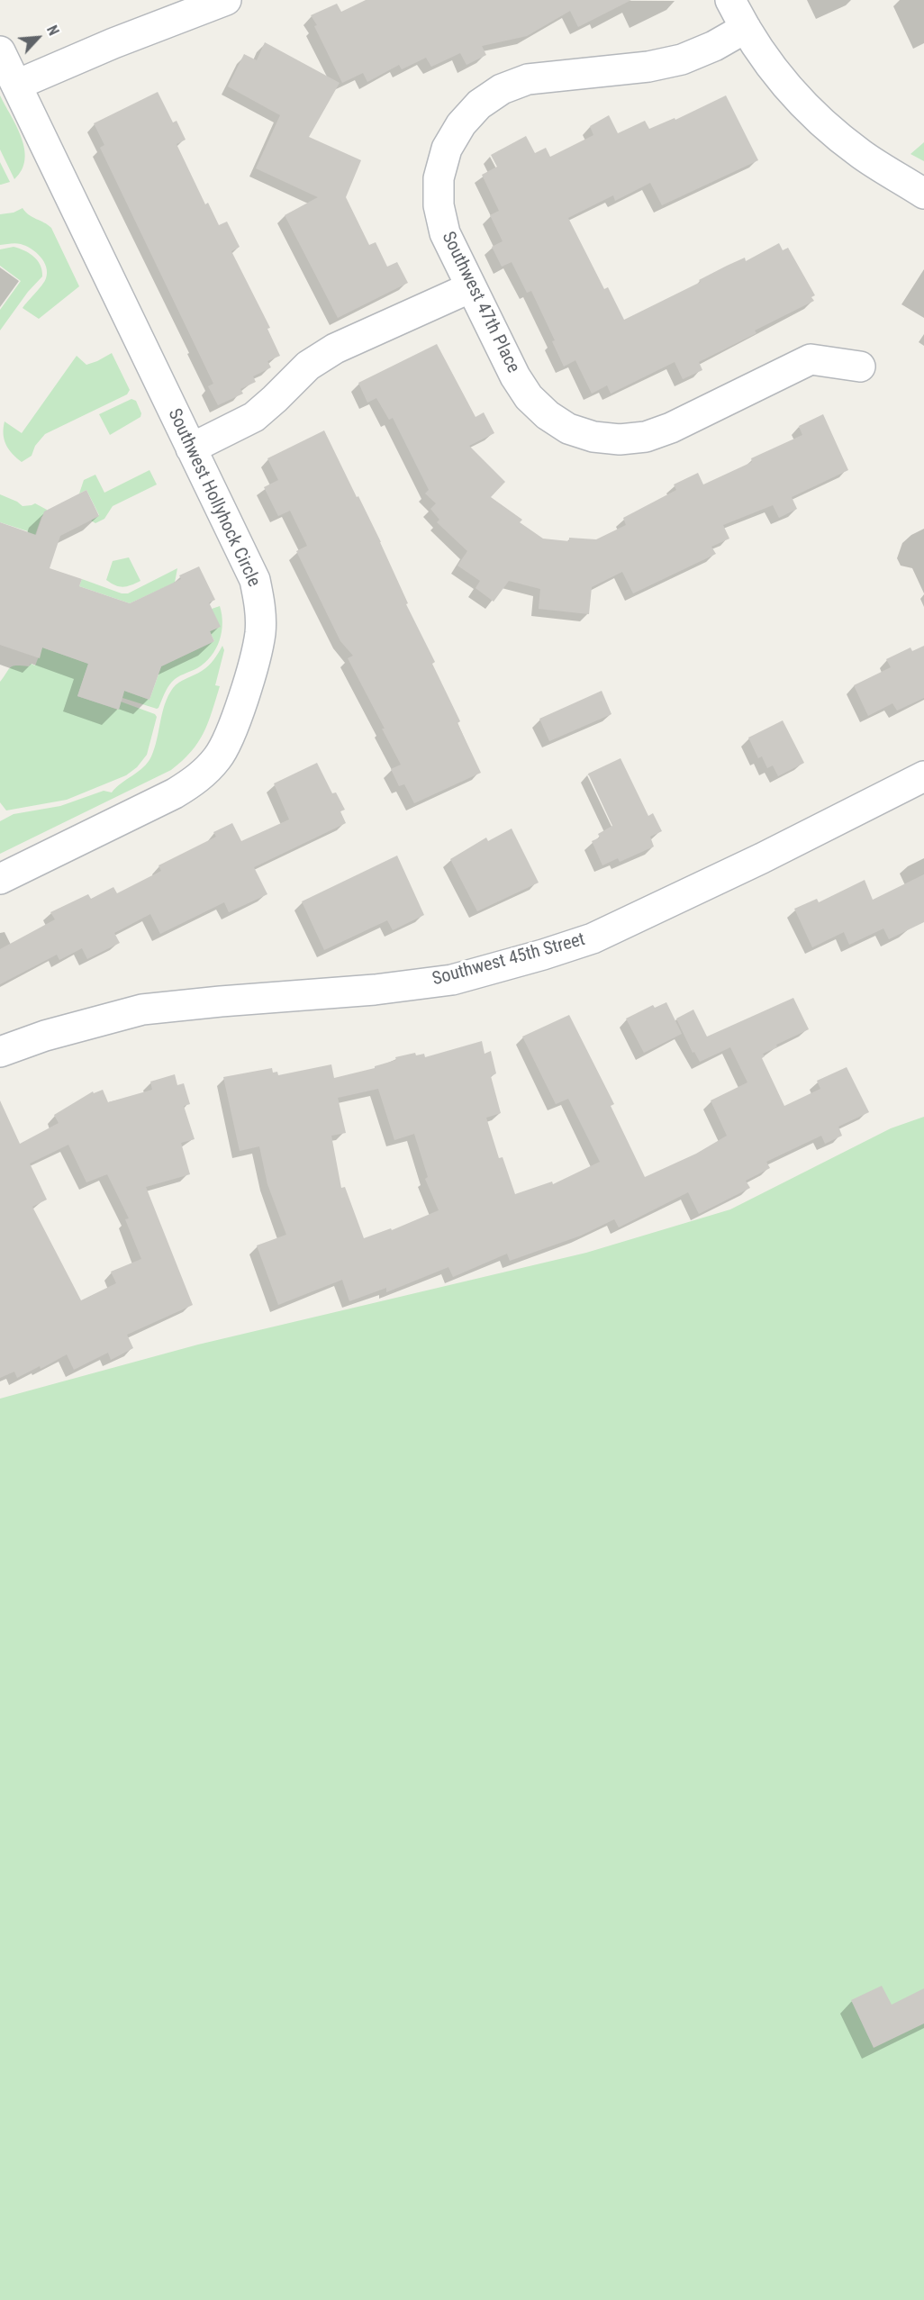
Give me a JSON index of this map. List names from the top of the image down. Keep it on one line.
{"streets":{"street":["Southwest 47th Place","Southwest Hollyhock Circle","Southwest 45th Street"]},"north":"top right"}
